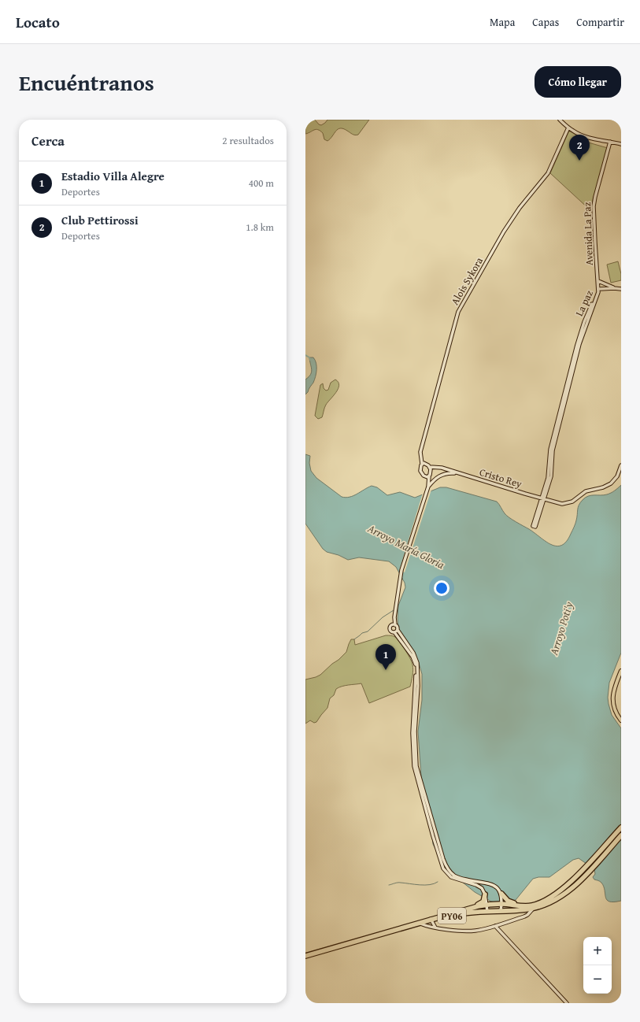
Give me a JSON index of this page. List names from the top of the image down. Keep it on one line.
{"streets":{"highway":["PY06"],"street":["Avenida La Paz","Alois Sykora","La paz","Cristo Rey"]},"crossings":[["Avenida La Paz","La paz"],["La paz","Cristo Rey"]],"water":["Arroyo María Gloria","Arroyo Poti'y"],"page":{"header":"Locato","nav":["Mapa","Capas","Compartir"],"title":"Encuéntranos","buttons":"Cómo llegar","heading":["Cerca","2 resultados"],"pins":["2","1"],"list":[{"mark":"1","name":"Estadio Villa Alegre","note":"Deportes","value":"400 m"},{"mark":"2","name":"Club Pettirossi","note":"Deportes","value":"1.8 km"}],"map_buttons":["+","−"]}}
